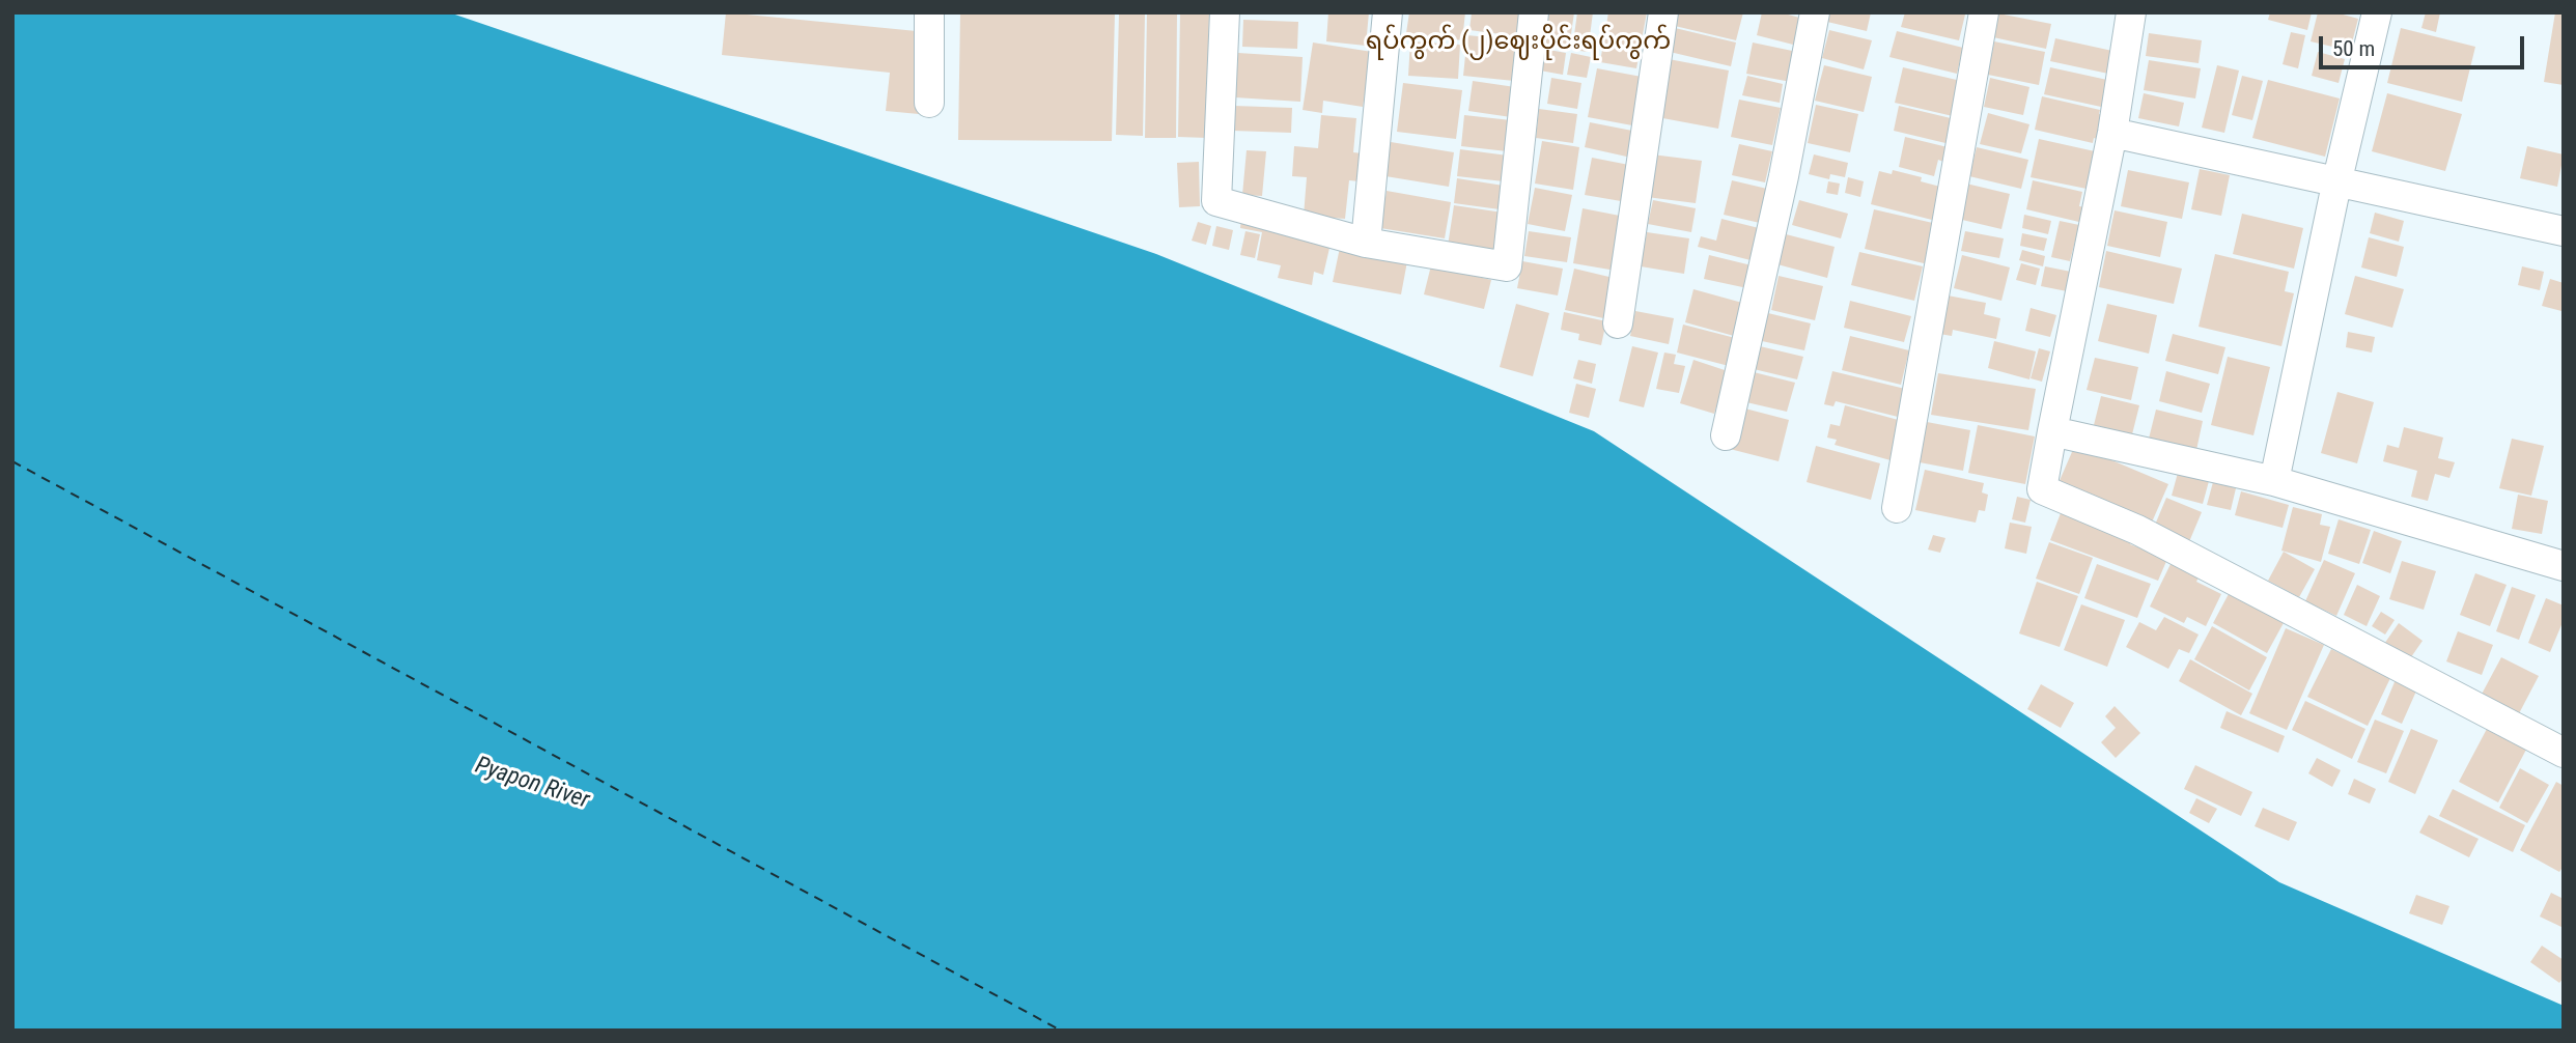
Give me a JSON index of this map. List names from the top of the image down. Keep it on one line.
{"districts":["ရပ်ကွက် (၂)ဈေးပိုင်းရပ်ကွက်"],"water":["Pyapon River"],"scale_bar":"50 m"}
